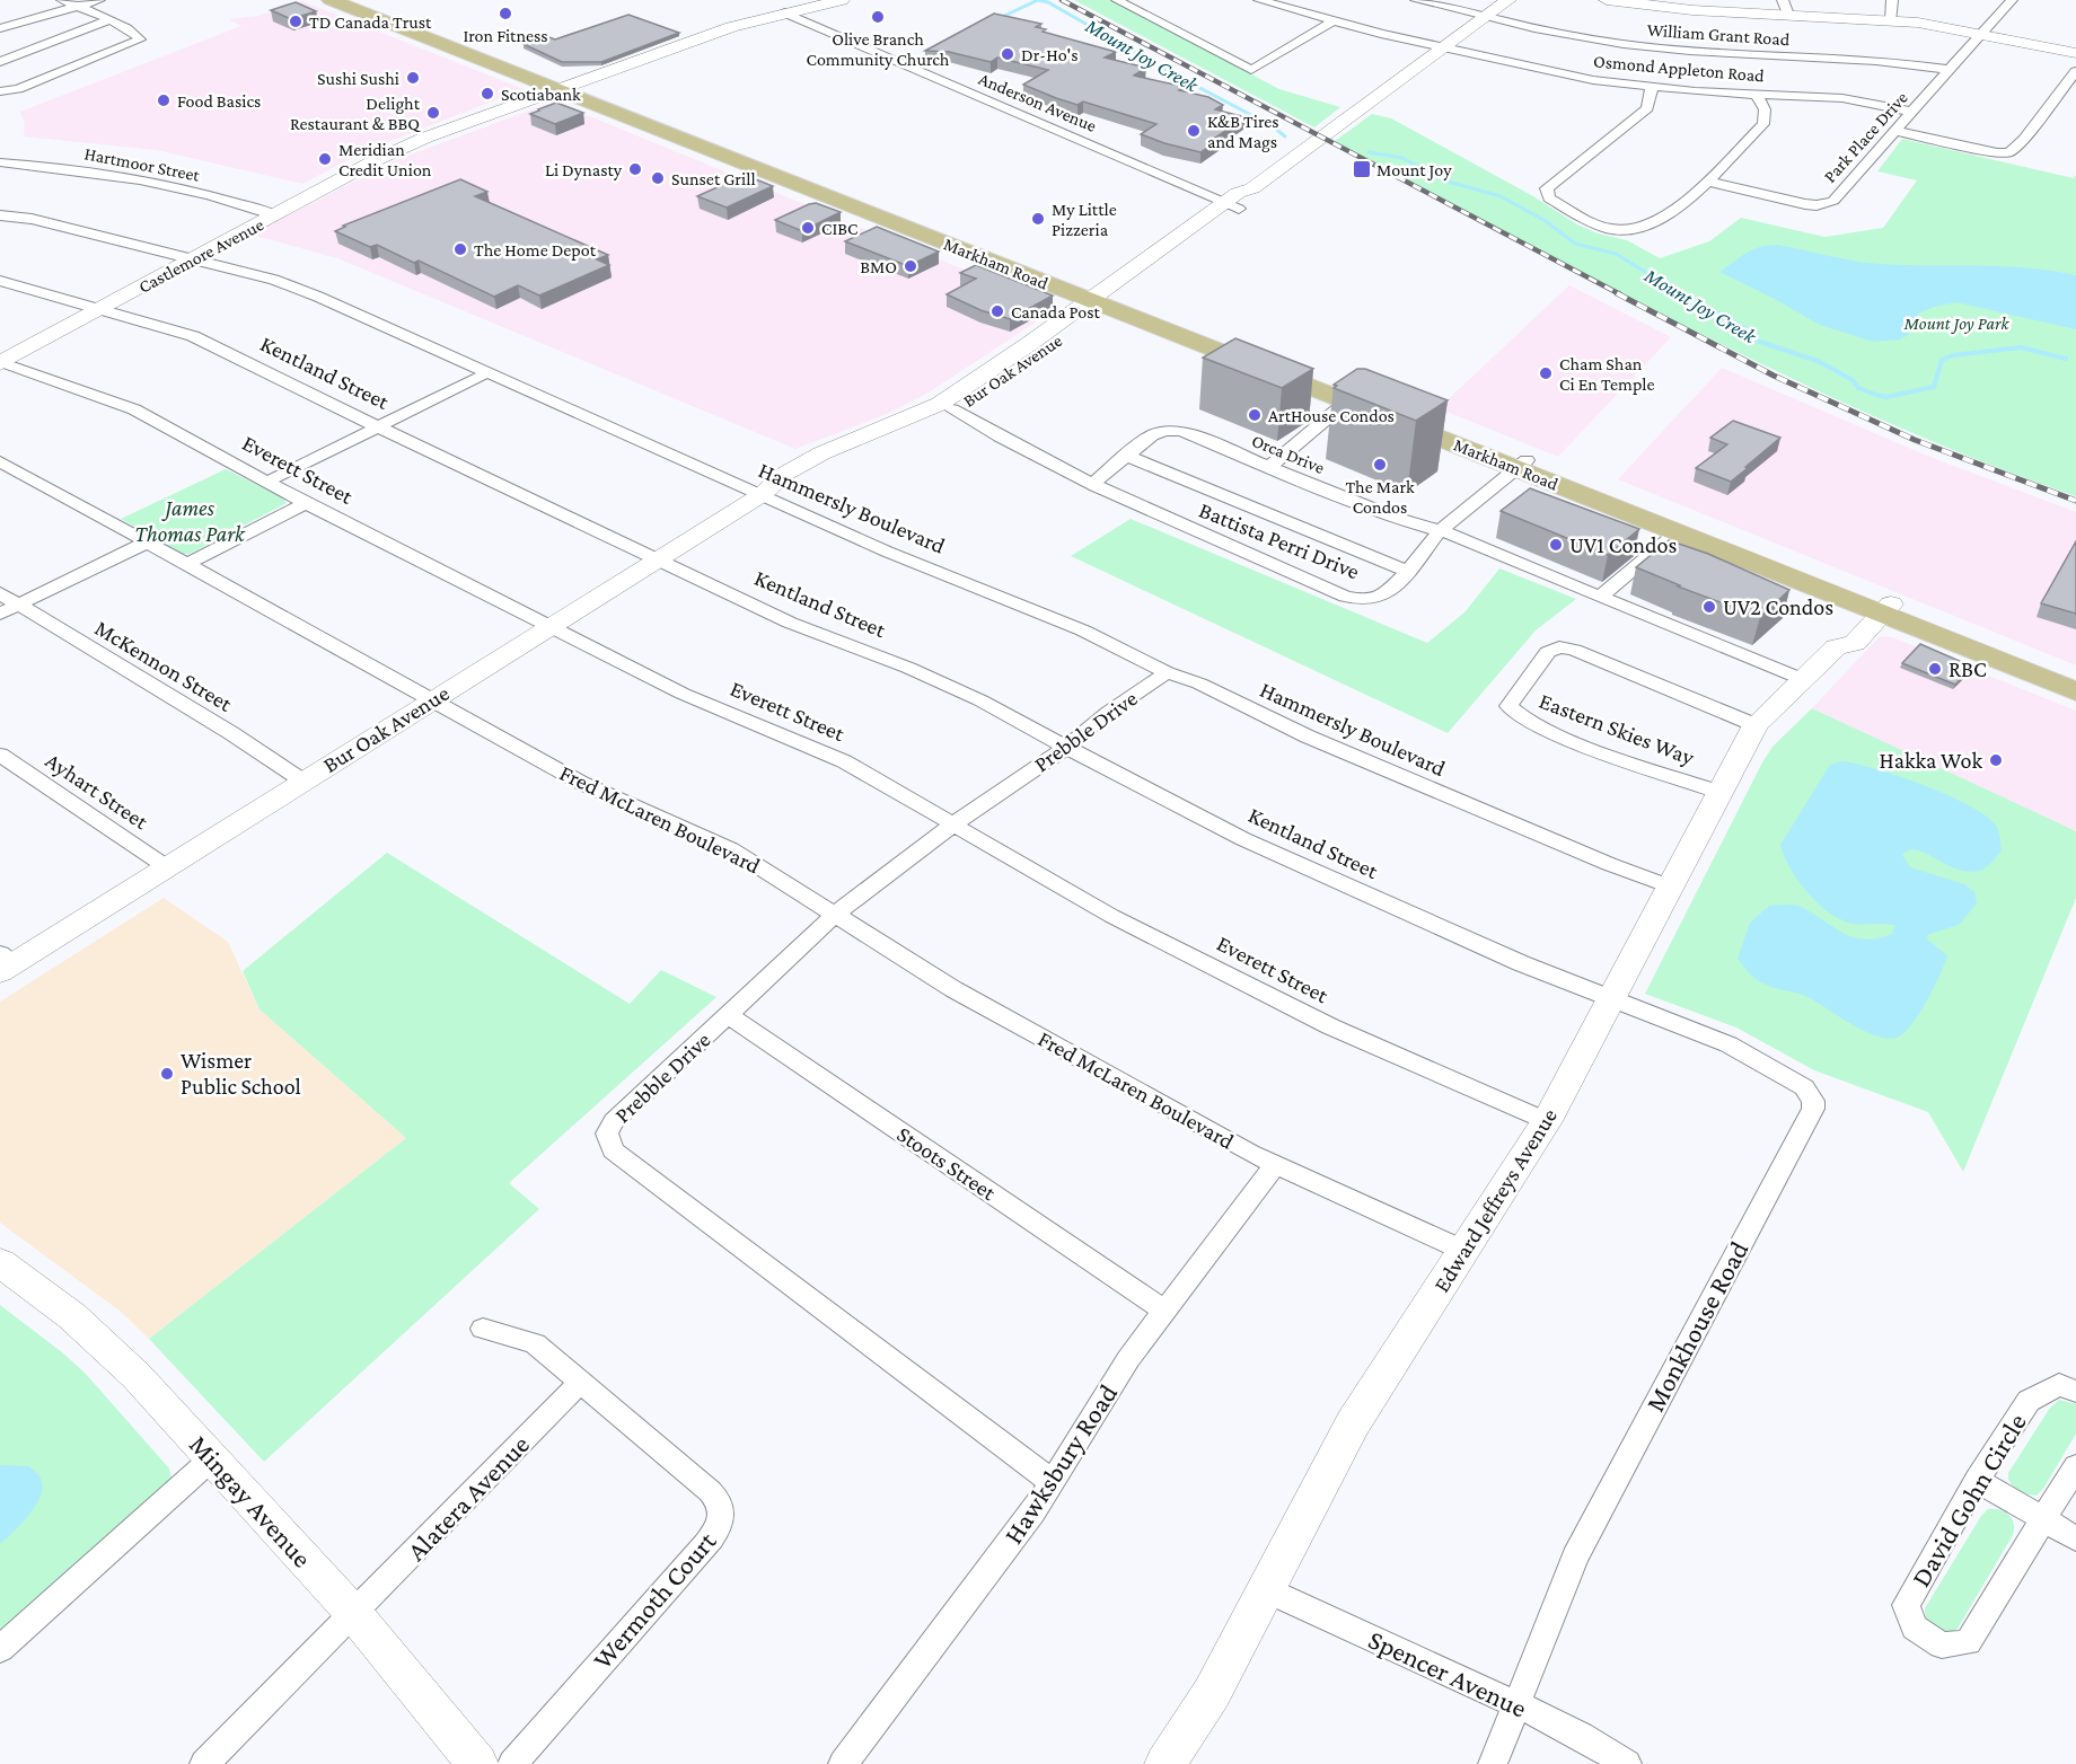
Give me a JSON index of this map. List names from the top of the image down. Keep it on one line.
{"streets":{"main road":["Markham Road"],"street":["William Grant Road","Osmond Appleton Road","Anderson Avenue","Park Place Drive","Hartmoor Street","Castlemore Avenue","Bur Oak Avenue","Kentland Street","Orca Drive","Everett Street","Hammersly Boulevard","Battista Perri Drive","McKennon Street","Eastern Skies Way","Prebble Drive","Ayhart Street","Fred McLaren Boulevard","Stoots Street","Edward Jeffreys Avenue","Monkhouse Road","Hawksbury Road","Alatera Avenue","David Gohn Circle","Mingay Avenue","Wermoth Court","Spencer Avenue"]},"crossings":[["William Grant Road","Park Place Drive"],["William Grant Road","Bur Oak Avenue"],["Osmond Appleton Road","Park Place Drive"],["Osmond Appleton Road","Bur Oak Avenue"],["Anderson Avenue","Castlemore Avenue"],["Anderson Avenue","Bur Oak Avenue"],["Hartmoor Street","Castlemore Avenue"],["Castlemore Avenue","Markham Road"],["Castlemore Avenue","Kentland Street"],["Castlemore Avenue","Everett Street"],["Castlemore Avenue","Hammersly Boulevard"],["Markham Road","Bur Oak Avenue"],["Markham Road","Battista Perri Drive"],["Markham Road","Edward Jeffreys Avenue"],["Bur Oak Avenue","Kentland Street"],["Bur Oak Avenue","Everett Street"],["Bur Oak Avenue","Hammersly Boulevard"],["Bur Oak Avenue","Battista Perri Drive"],["Bur Oak Avenue","McKennon Street"],["Bur Oak Avenue","Ayhart Street"],["Bur Oak Avenue","Fred McLaren Boulevard"],["Kentland Street","Prebble Drive"],["Kentland Street","Edward Jeffreys Avenue"],["Kentland Street","Monkhouse Road"],["Orca Drive","Battista Perri Drive"],["Orca Drive","Edward Jeffreys Avenue"],["Everett Street","Prebble Drive"],["Everett Street","Edward Jeffreys Avenue"],["Hammersly Boulevard","Prebble Drive"],["Hammersly Boulevard","Edward Jeffreys Avenue"],["Eastern Skies Way","Edward Jeffreys Avenue"],["Prebble Drive","Fred McLaren Boulevard"],["Prebble Drive","Stoots Street"],["Prebble Drive","Hawksbury Road"],["Fred McLaren Boulevard","Edward Jeffreys Avenue"],["Fred McLaren Boulevard","Hawksbury Road"],["Stoots Street","Hawksbury Road"],["Edward Jeffreys Avenue","Monkhouse Road"],["Edward Jeffreys Avenue","Spencer Avenue"],["Monkhouse Road","Spencer Avenue"],["Alatera Avenue","Mingay Avenue"],["Alatera Avenue","Wermoth Court"]],"water":["Mount Joy Creek"],"parks":["Mount Joy Park","James Thomas Park"],"places":{"other":["Iron Fitness","Olive Branch Community Church","TD Canada Trust","Dr-Ho's","Sushi Sushi","Scotiabank","Food Basics","Delight Restaurant & BBQ","K&B Tires and Mags","Meridian Credit Union","Li Dynasty","Sunset Grill","My Little Pizzeria","CIBC","The Home Depot","BMO","Canada Post","Cham Shan Ci En Temple","ArtHouse Condos","The Mark Condos","UV1 Condos","UV2 Condos","RBC","Hakka Wok","Wismer Public School"],"transit":["Mount Joy"]}}
